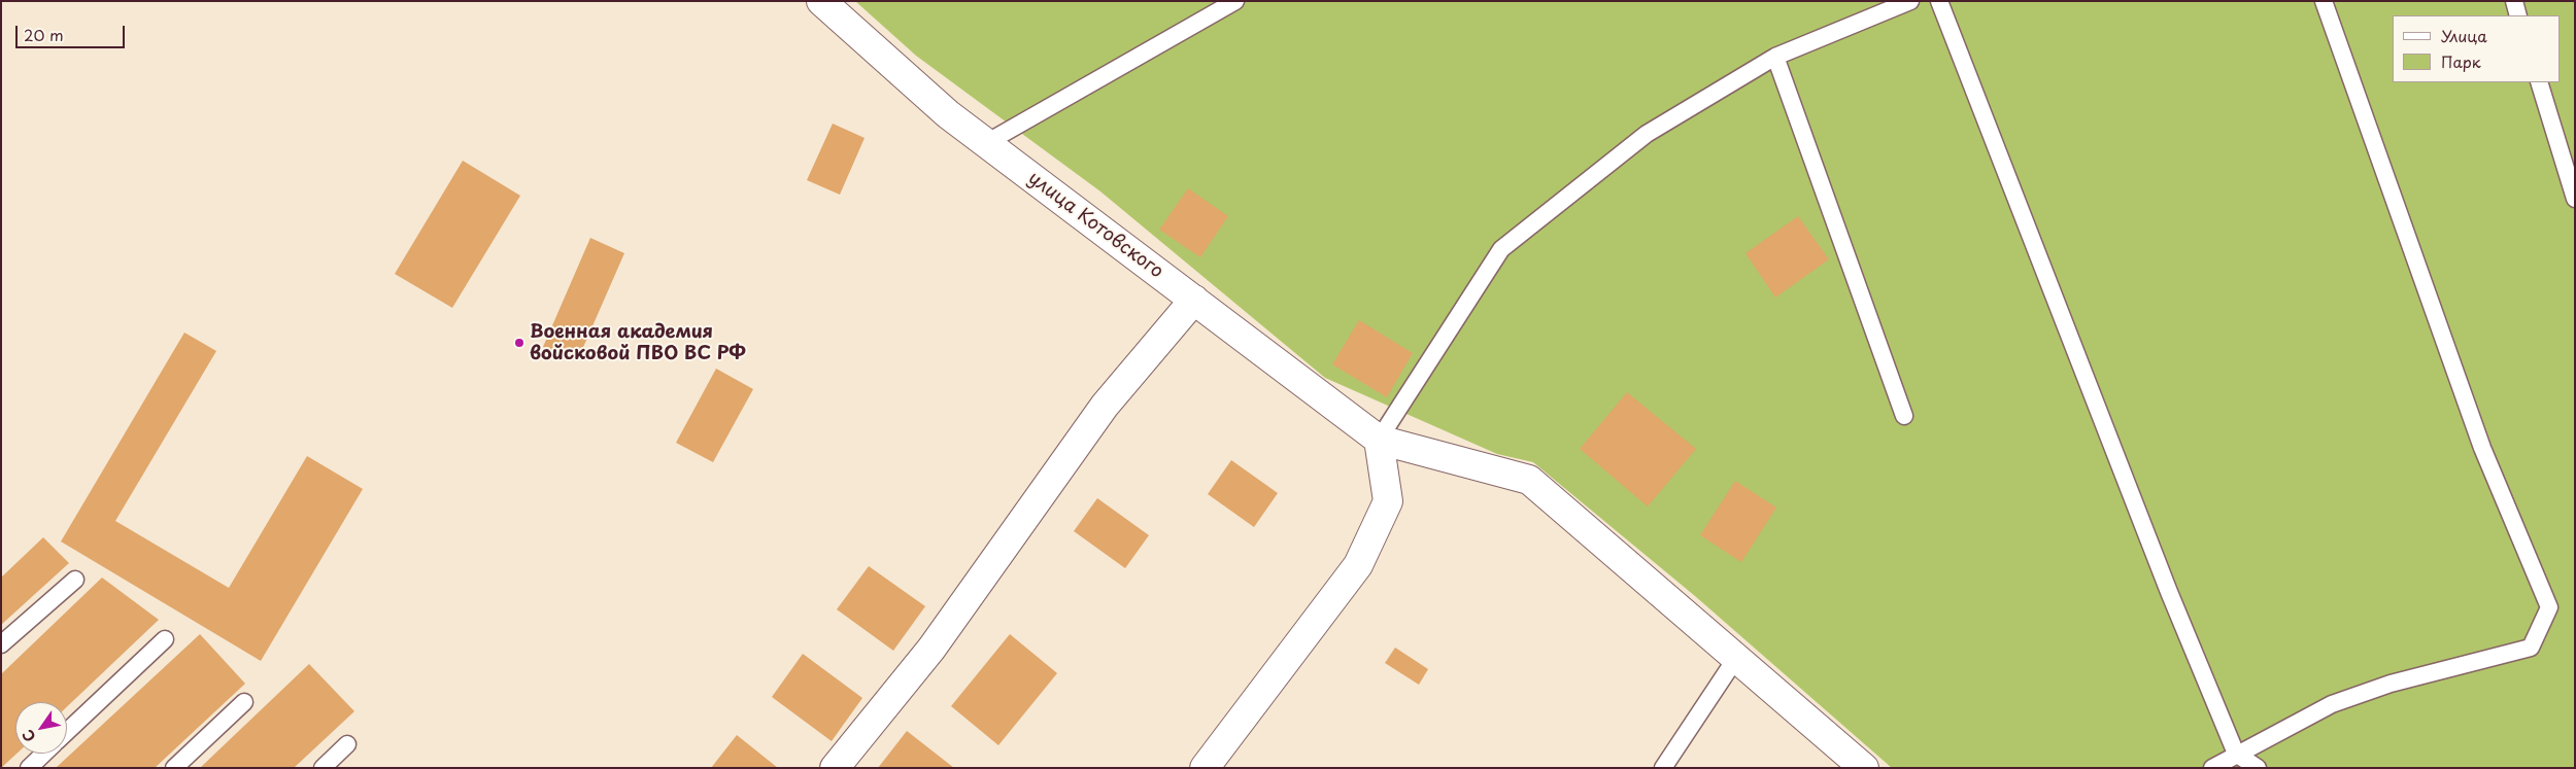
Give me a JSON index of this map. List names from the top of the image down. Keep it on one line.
{"streets":{"street":["улица Котовского"]},"places":["Военная академия войсковой ПВО ВС РФ"],"legend":["Улица","Парк"],"scale_bar":"20 m","north":"bottom left"}
